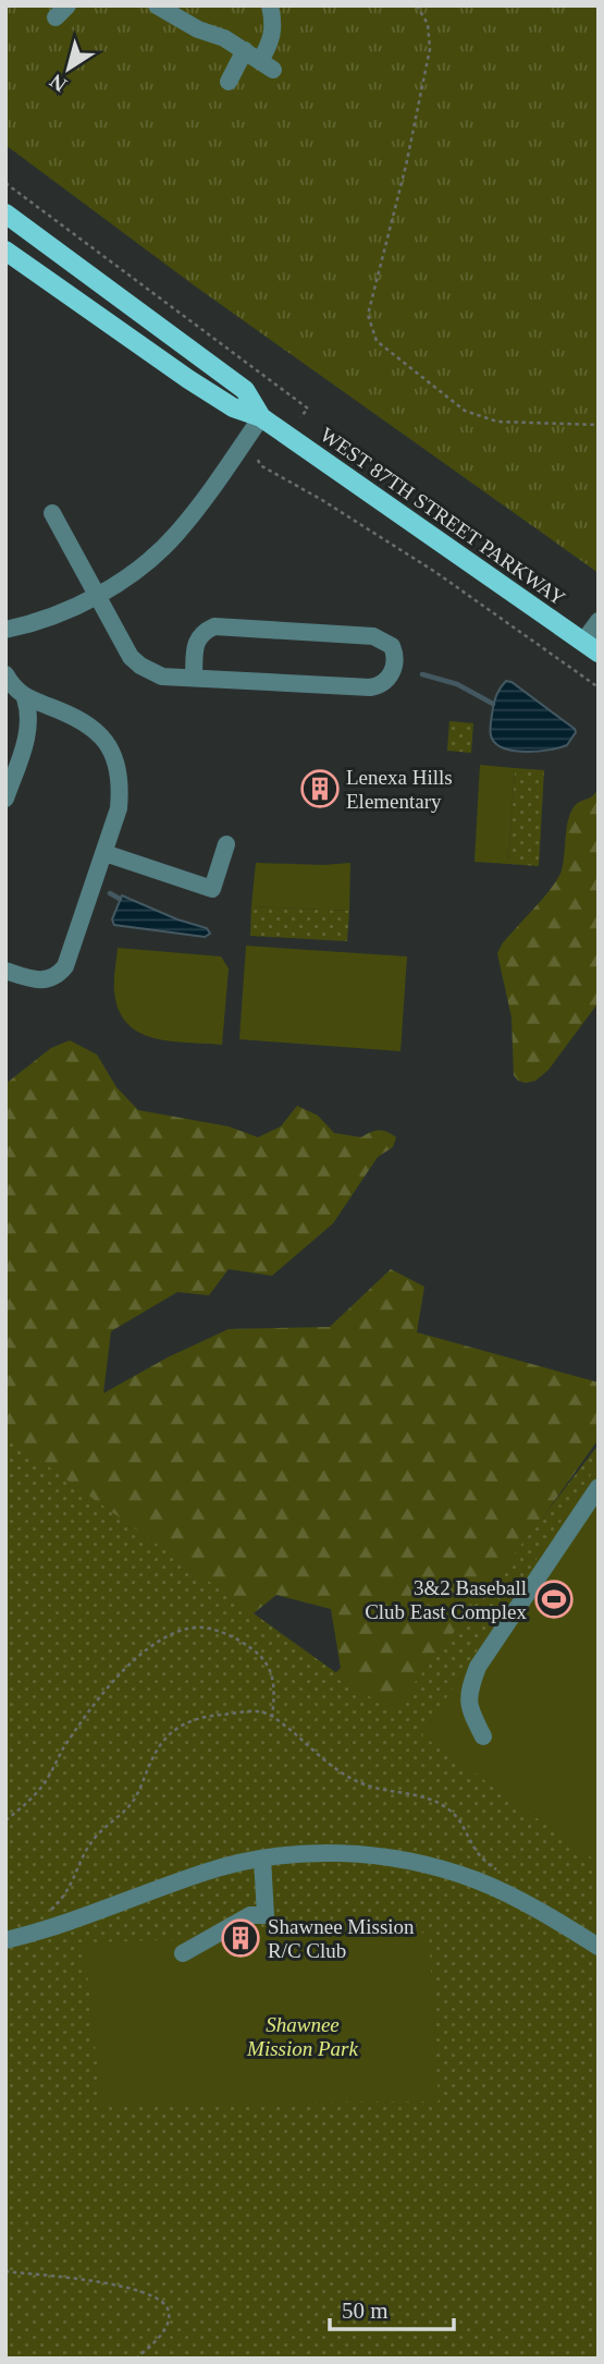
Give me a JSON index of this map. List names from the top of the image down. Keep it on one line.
{"streets":{"main road":["WEST 87TH STREET PARKWAY"]},"parks":["Shawnee Mission Park"],"places":{"building":["Lenexa Hills Elementary","Shawnee Mission R/C Club"],"sports":["3&2 Baseball Club East Complex"]},"scale_bar":"50 m","north":"bottom left"}
